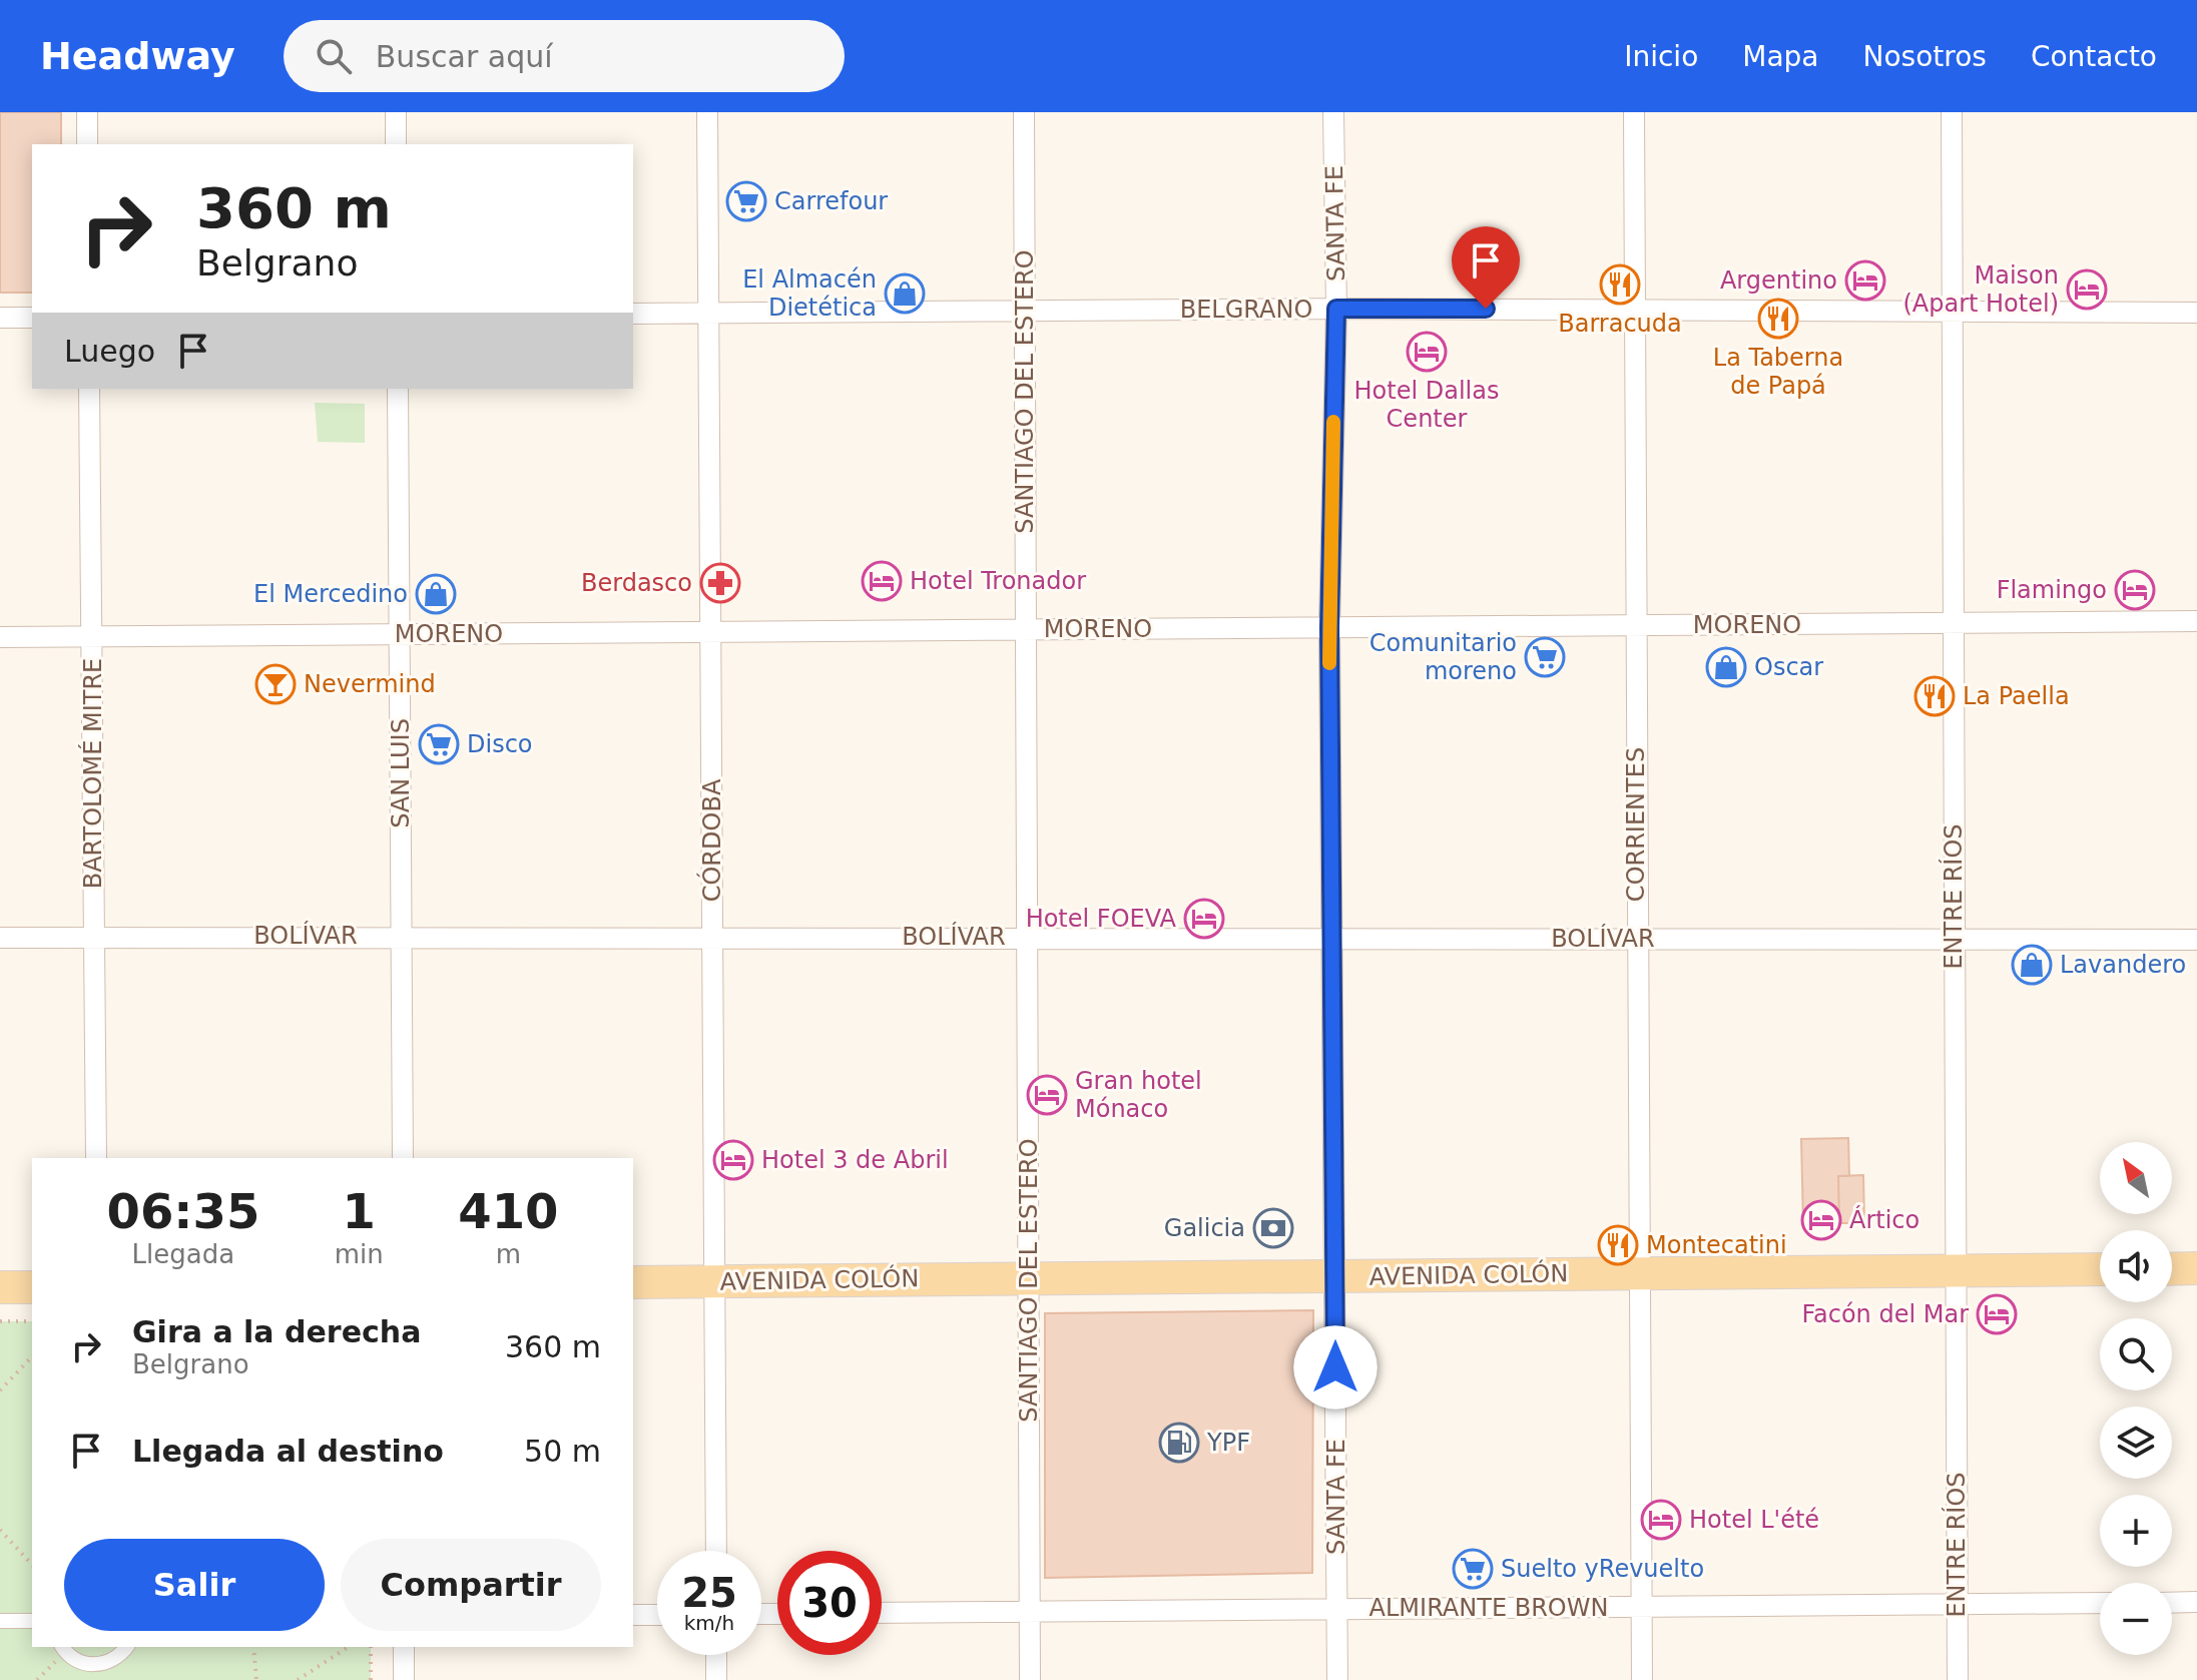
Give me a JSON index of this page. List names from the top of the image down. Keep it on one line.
{"streets":{"main road":["AVENIDA COLÓN"],"street":["SANTA FE","BELGRANO","SANTIAGO DEL ESTERO","MORENO","BARTOLOMÉ MITRE","SAN LUIS","CORRIENTES","CÓRDOBA","ENTRE RÍOS","BOLÍVAR","ALMIRANTE BROWN"]},"crossings":[["SANTA FE","BELGRANO"],["SANTA FE","MORENO"],["SANTA FE","BOLÍVAR"],["SANTA FE","AVENIDA COLÓN"],["SANTA FE","ALMIRANTE BROWN"],["BELGRANO","SANTIAGO DEL ESTERO"],["BELGRANO","CORRIENTES"],["BELGRANO","CÓRDOBA"],["BELGRANO","ENTRE RÍOS"],["SANTIAGO DEL ESTERO","MORENO"],["SANTIAGO DEL ESTERO","BOLÍVAR"],["SANTIAGO DEL ESTERO","AVENIDA COLÓN"],["SANTIAGO DEL ESTERO","ALMIRANTE BROWN"],["MORENO","BARTOLOMÉ MITRE"],["MORENO","SAN LUIS"],["MORENO","CORRIENTES"],["MORENO","CÓRDOBA"],["MORENO","ENTRE RÍOS"],["BARTOLOMÉ MITRE","BOLÍVAR"],["SAN LUIS","BOLÍVAR"],["CORRIENTES","BOLÍVAR"],["CORRIENTES","AVENIDA COLÓN"],["CORRIENTES","ALMIRANTE BROWN"],["CÓRDOBA","BOLÍVAR"],["CÓRDOBA","AVENIDA COLÓN"],["ENTRE RÍOS","BOLÍVAR"],["ENTRE RÍOS","AVENIDA COLÓN"],["ENTRE RÍOS","ALMIRANTE BROWN"]],"places":{"supermarket":["Carrefour","Comunitario moreno","Disco","Suelto yRevuelto"],"hotel":["Argentino","Maison (Apart Hotel)","Hotel Dallas Center","Hotel Tronador","Flamingo","Hotel FOEVA","Gran hotel Mónaco","Hotel 3 de Abril","Ártico","Facón del Mar","Hotel L'été"],"restaurant":["Barracuda","La Taberna de Papá","La Paella","Montecatini"],"shop":["El Almacén Dietética","El Mercedino","Oscar","Lavandero"],"pharmacy":["Berdasco"],"bar":["Nevermind"],"bank":["Galicia"],"fuel station":["YPF"]},"north":"top left","page":{"header":"Headway","search":"Buscar aquí","nav":["Inicio","Mapa","Nosotros","Contacto"],"turn":["360 m","Belgrano"],"then":"Luego","map_buttons":["+","−"],"eta":["06:35","Llegada","1","min","410","m"],"list":[{"name":"Gira a la derecha","note":"Belgrano","value":"360 m"},{"name":"Llegada al destino","value":"50 m"}],"buttons":["Salir","Compartir"],"speed":"25 km/h","limit":"30"}}
